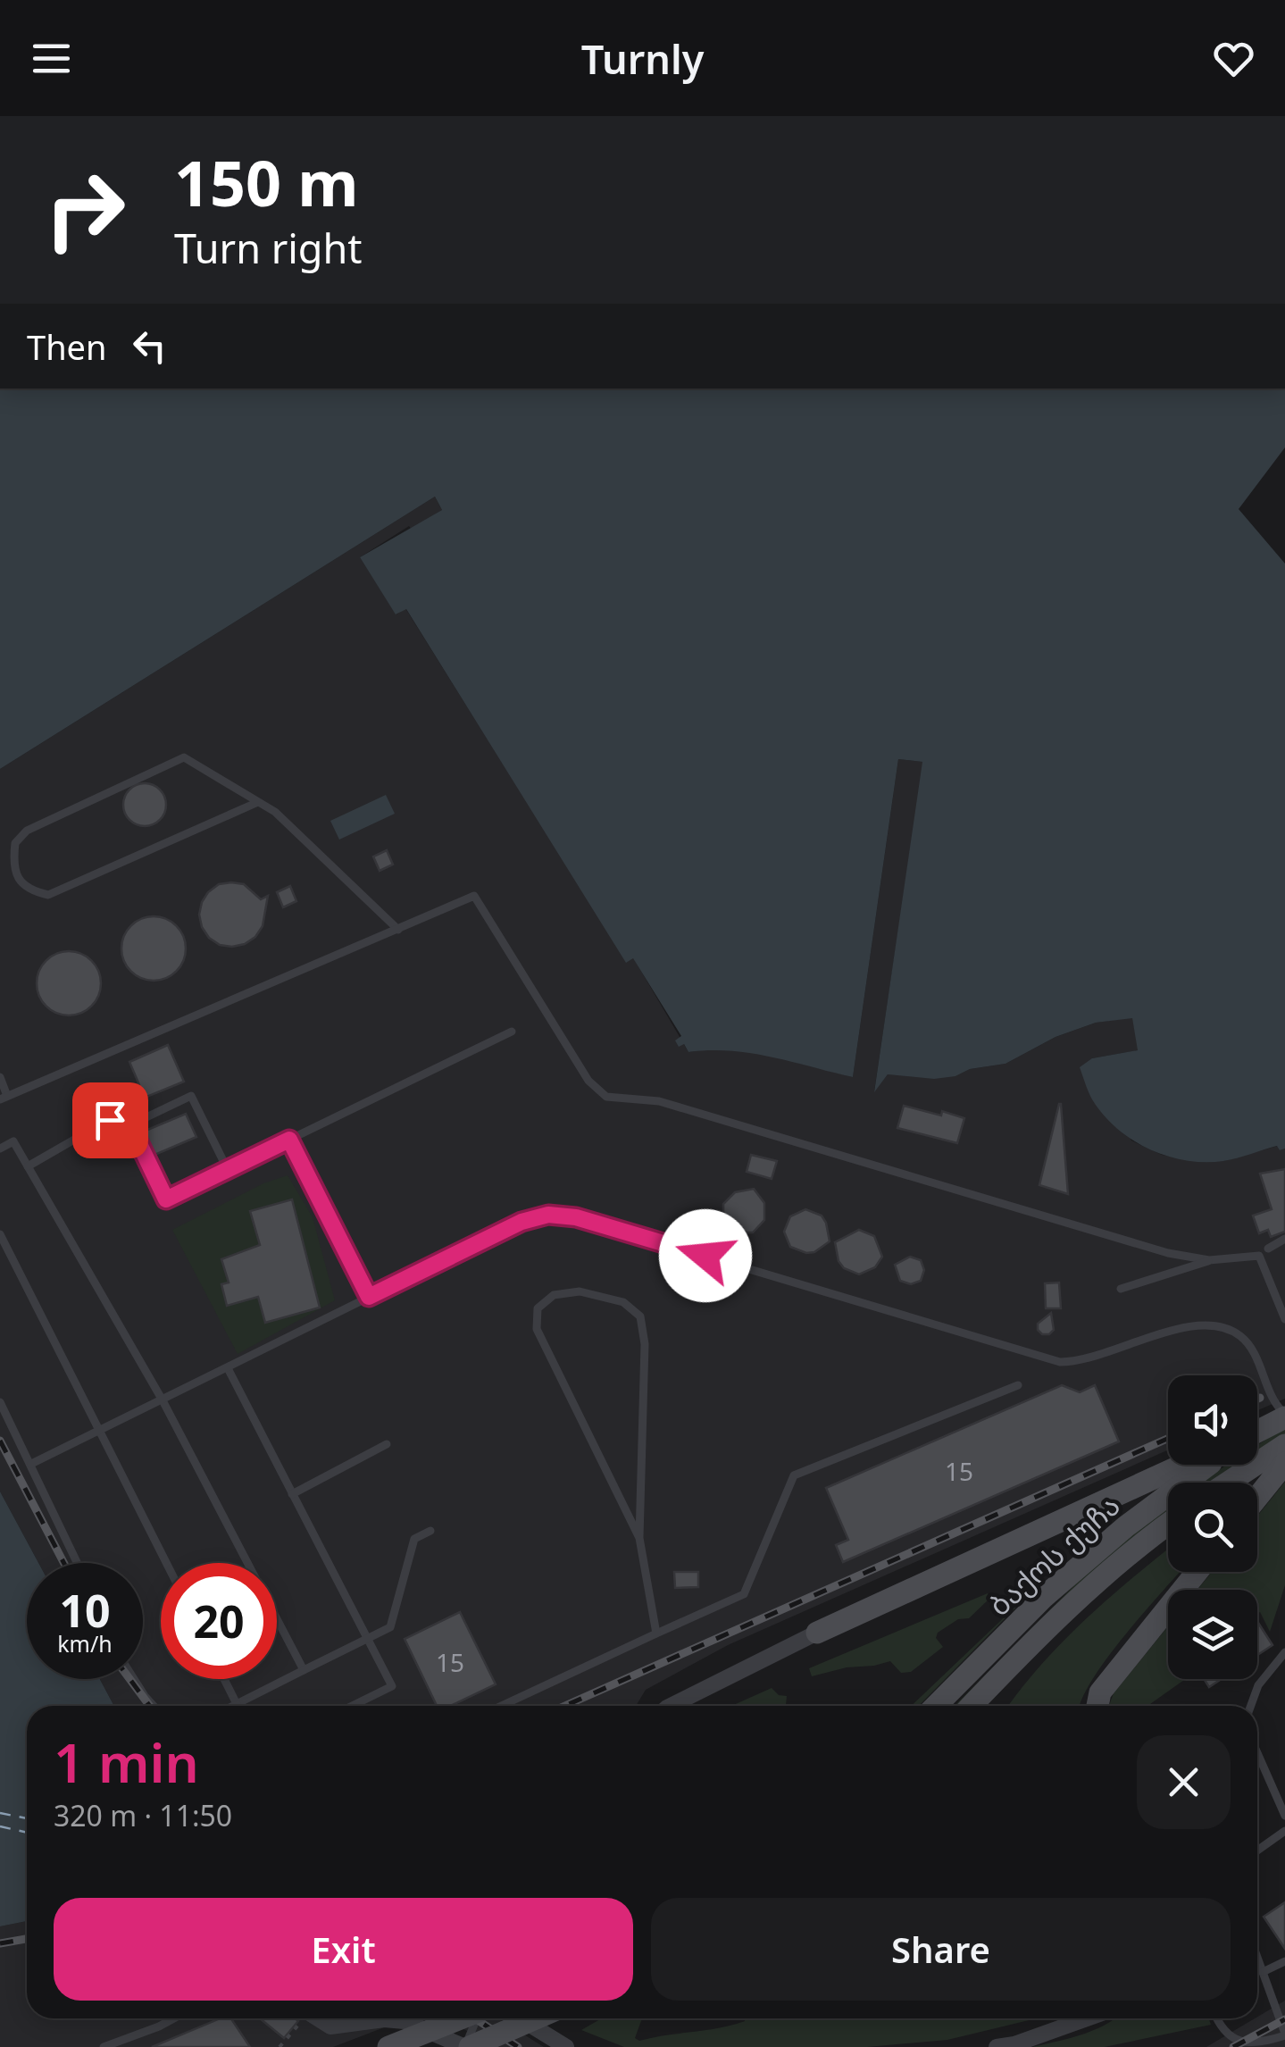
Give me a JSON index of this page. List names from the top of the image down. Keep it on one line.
{"streets":{"main road":["ბაქოს ქუჩა"]},"house_numbers":["15","15"],"page":{"header":"Turnly","turn":["150 m","Turn right"],"then":"Then","speed":"10 km/h","limit":"20","heading":["1 min","320 m · 11:50"],"buttons":["Exit","Share"]}}
